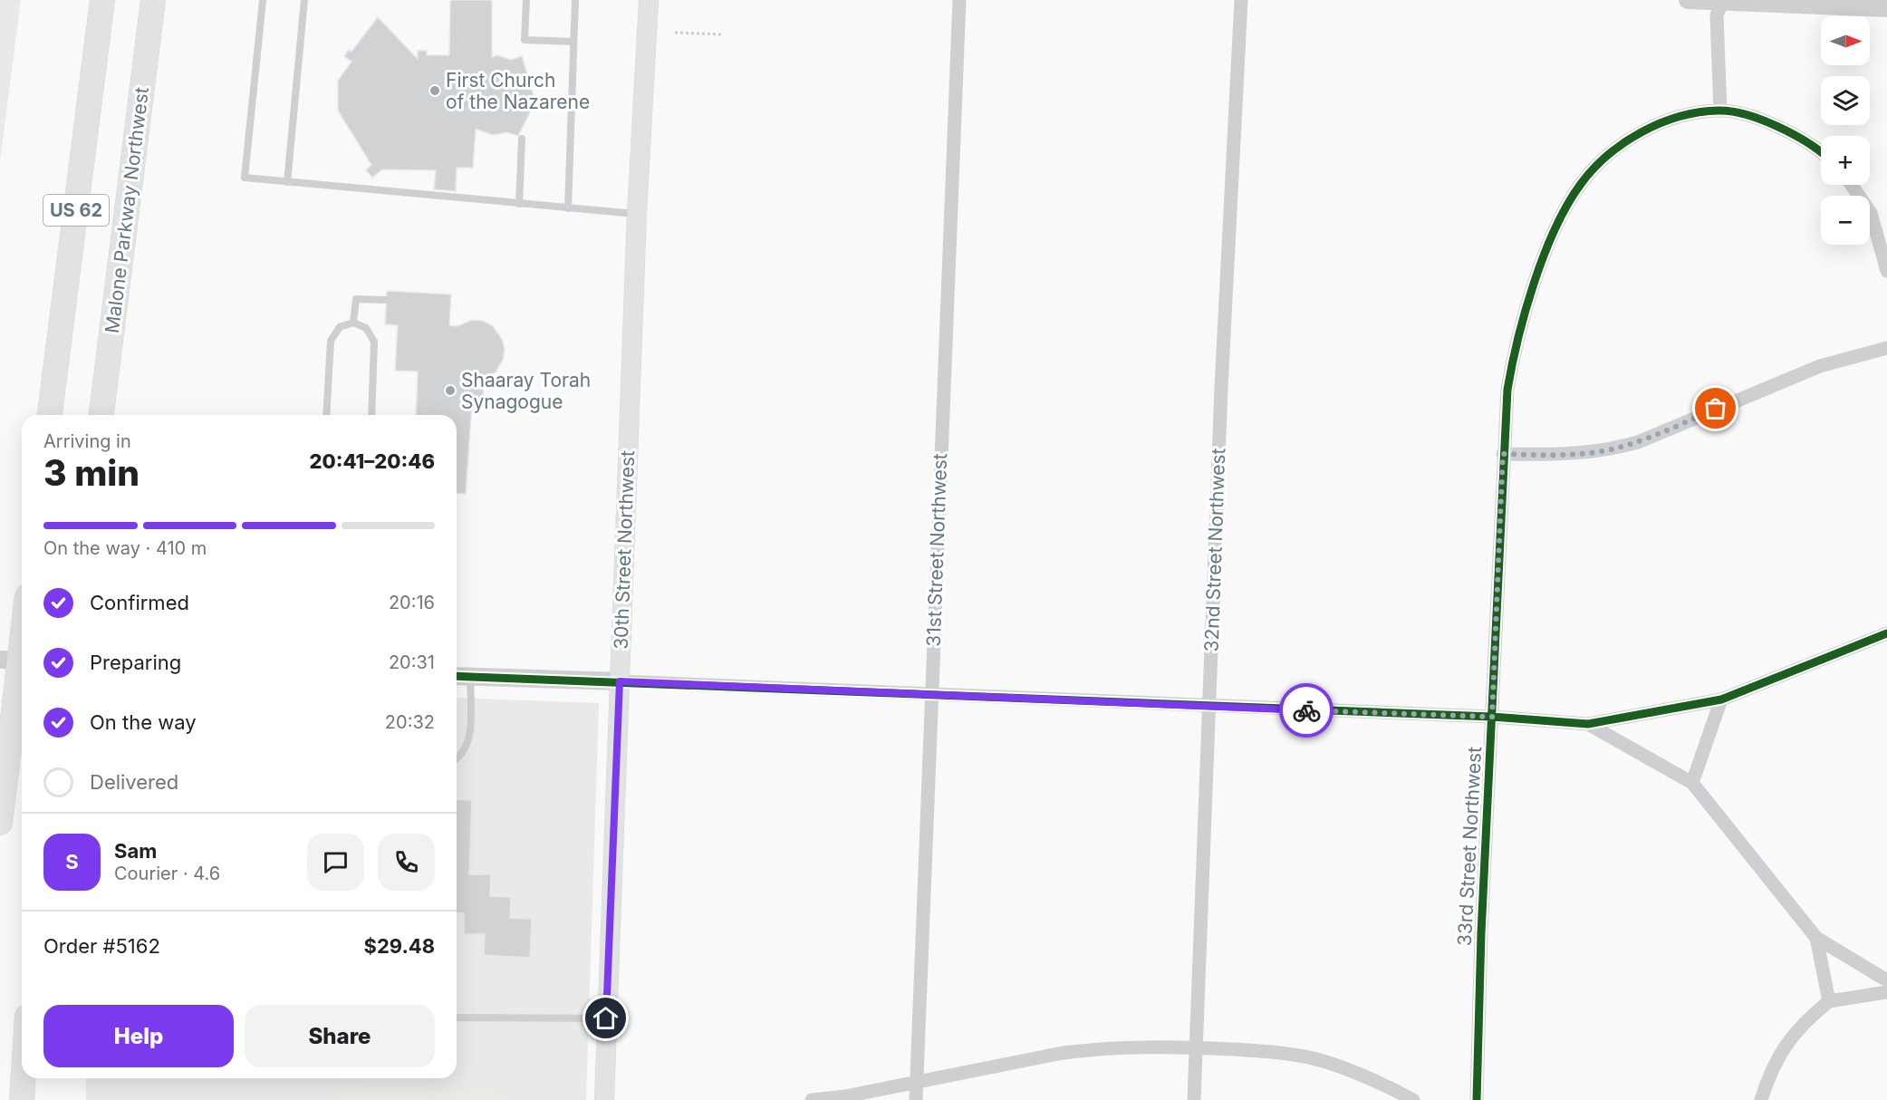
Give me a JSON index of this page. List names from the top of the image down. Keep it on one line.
{"streets":{"highway":["US 62","Malone Parkway Northwest"],"main road":["30th Street Northwest"],"street":["31st Street Northwest","32nd Street Northwest","33rd Street Northwest"]},"places":["First Church of the Nazarene","Shaaray Torah Synagogue"],"north":"right","page":{"map_buttons":["+","−"],"heading":["3 min","Arriving in","20:41–20:46"],"panel":["Sam","Courier · 4.6","Order #5162","$29.48"],"bar":"On the way · 410 m","list":[["Confirmed","20:16"],["Preparing","20:31"],["On the way","20:32"],"Delivered"],"round":"S","buttons":["Help","Share"]}}
